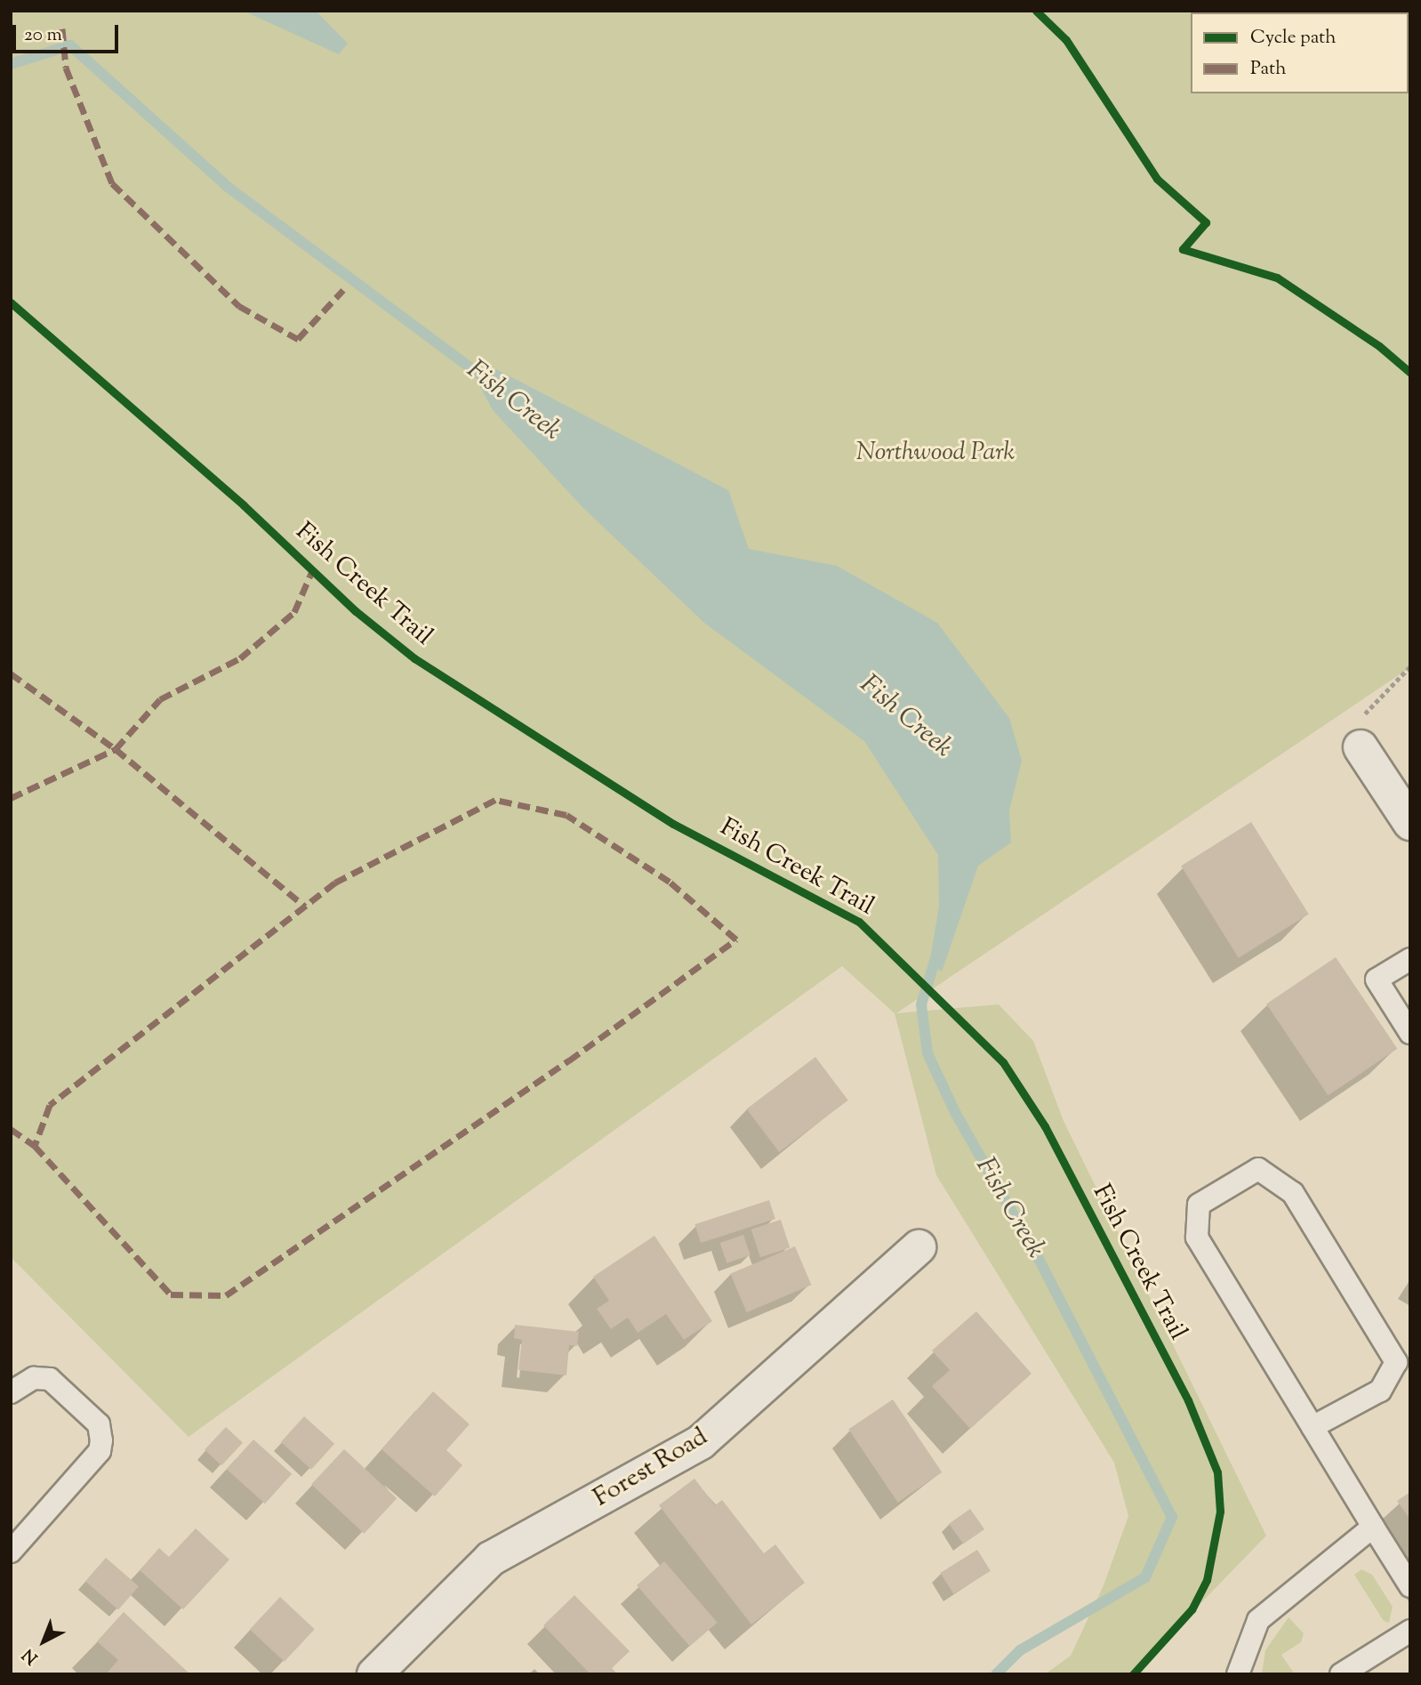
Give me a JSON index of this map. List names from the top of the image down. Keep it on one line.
{"streets":{"street":["Forest Road"],"cycle path":["Fish Creek Trail"]},"water":["Fish Creek"],"parks":["Northwood Park"],"legend":["Cycle path","Path"],"scale_bar":"20 m","north":"bottom left"}
